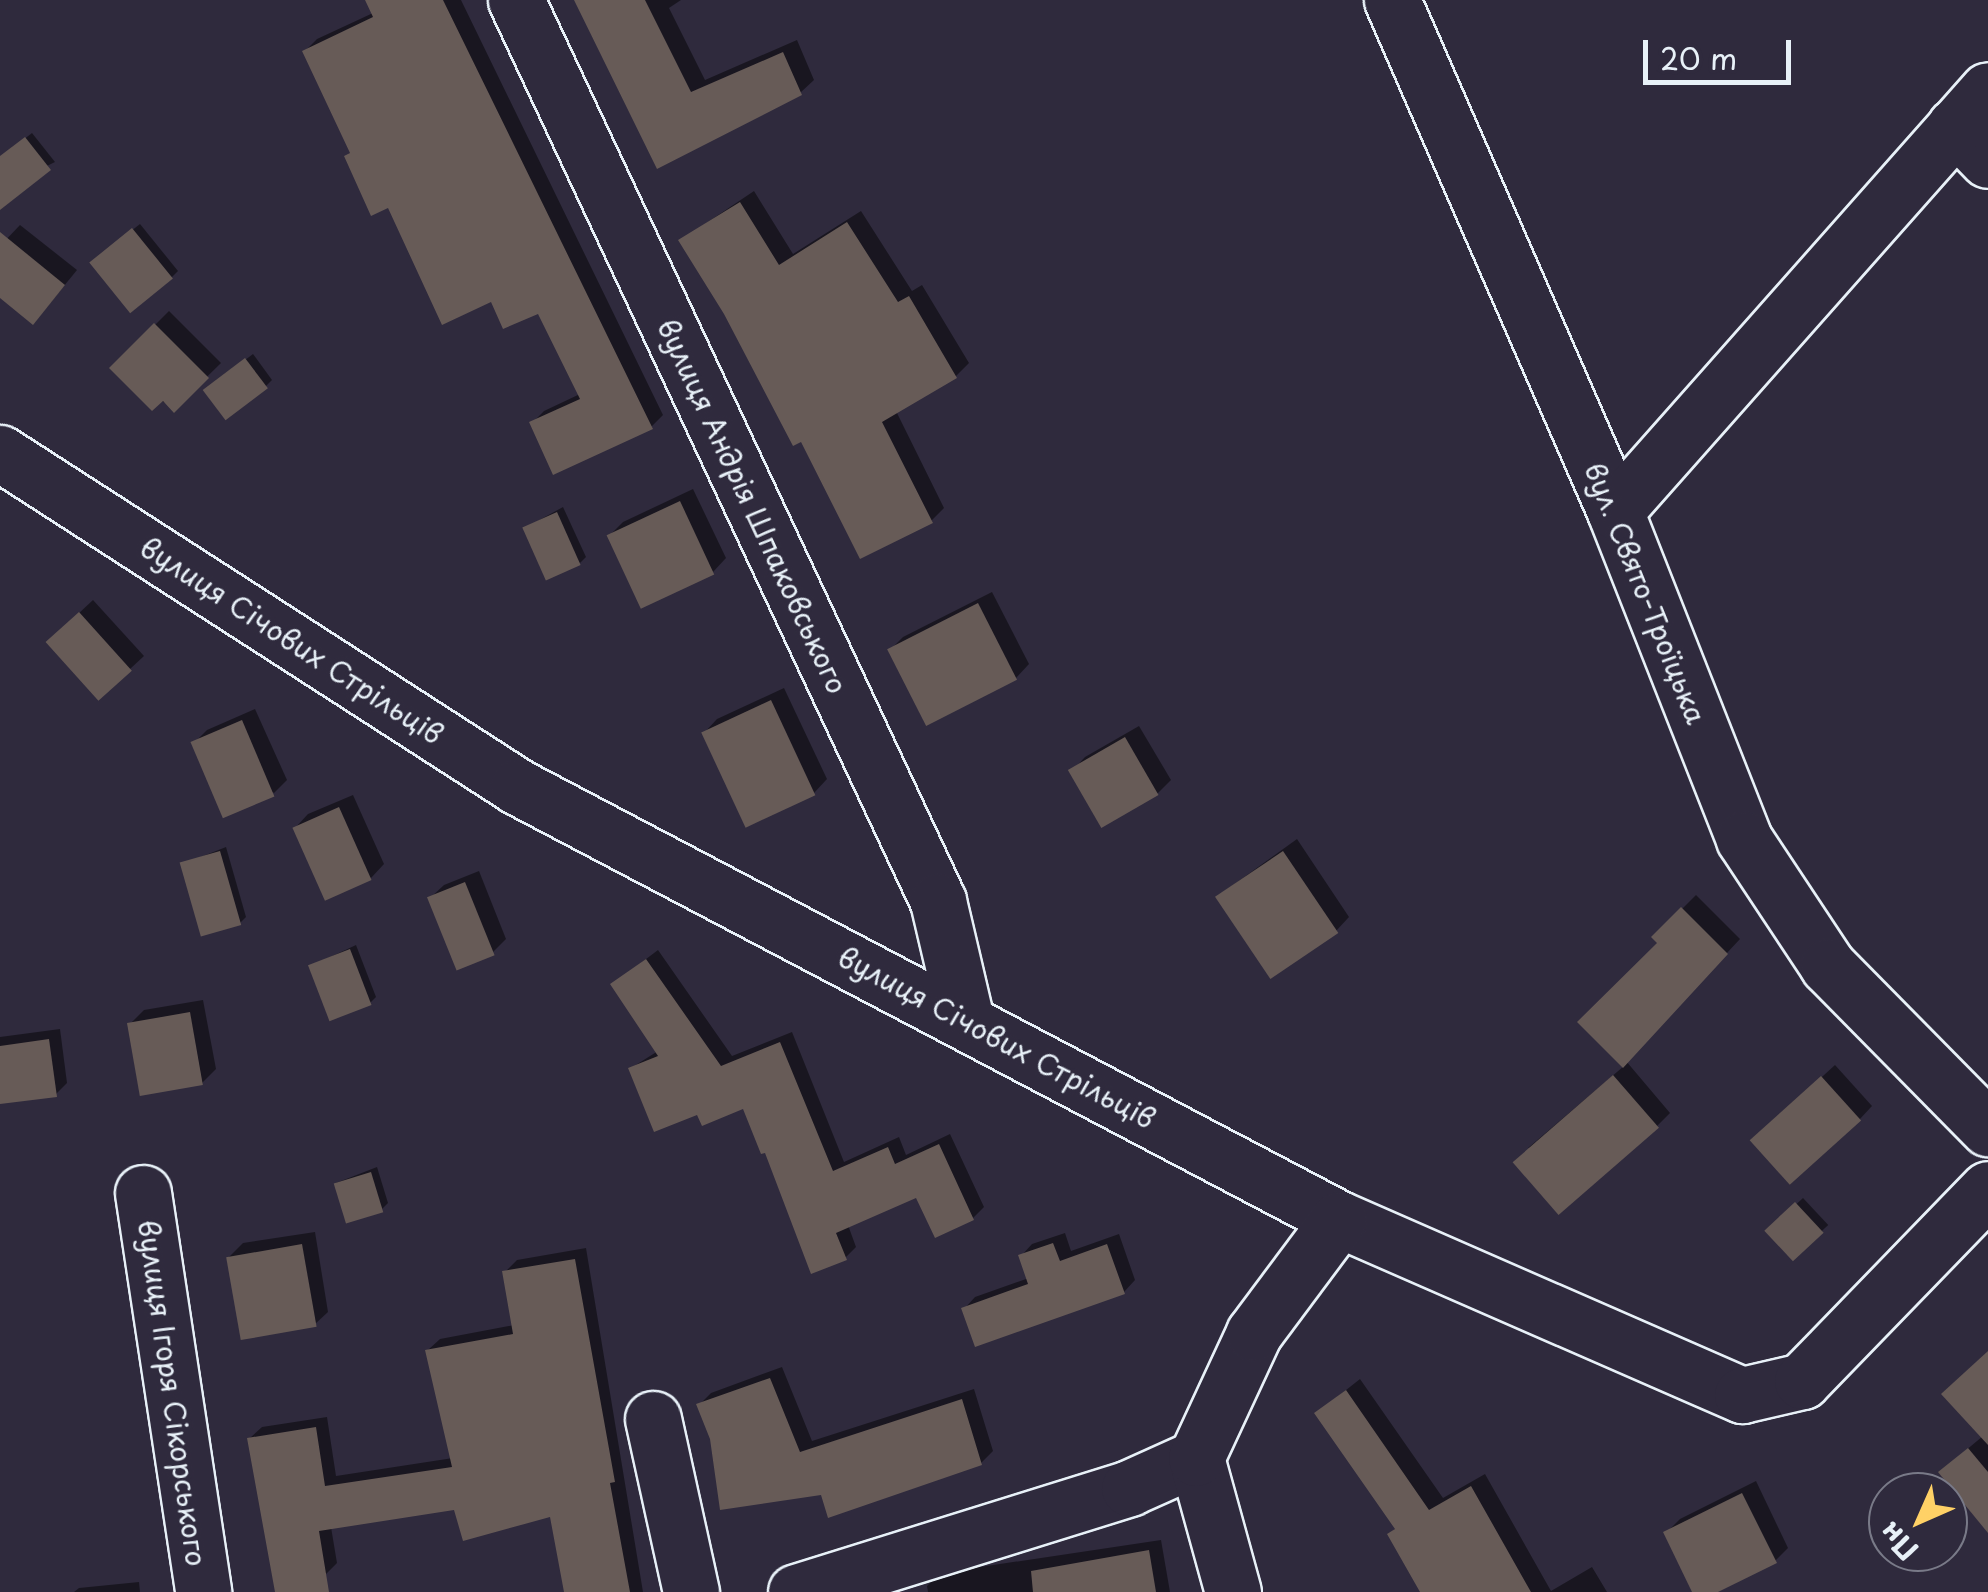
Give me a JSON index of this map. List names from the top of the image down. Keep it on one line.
{"streets":{"street":["вулиця Андрія Шпаковського","вул. Свято-Троїцька","вулиця Січових Стрільців","вулиця Ігоря Сікорського"]},"crossings":[["вулиця Андрія Шпаковського","вулиця Січових Стрільців"]],"scale_bar":"20 m","north":"bottom left"}
